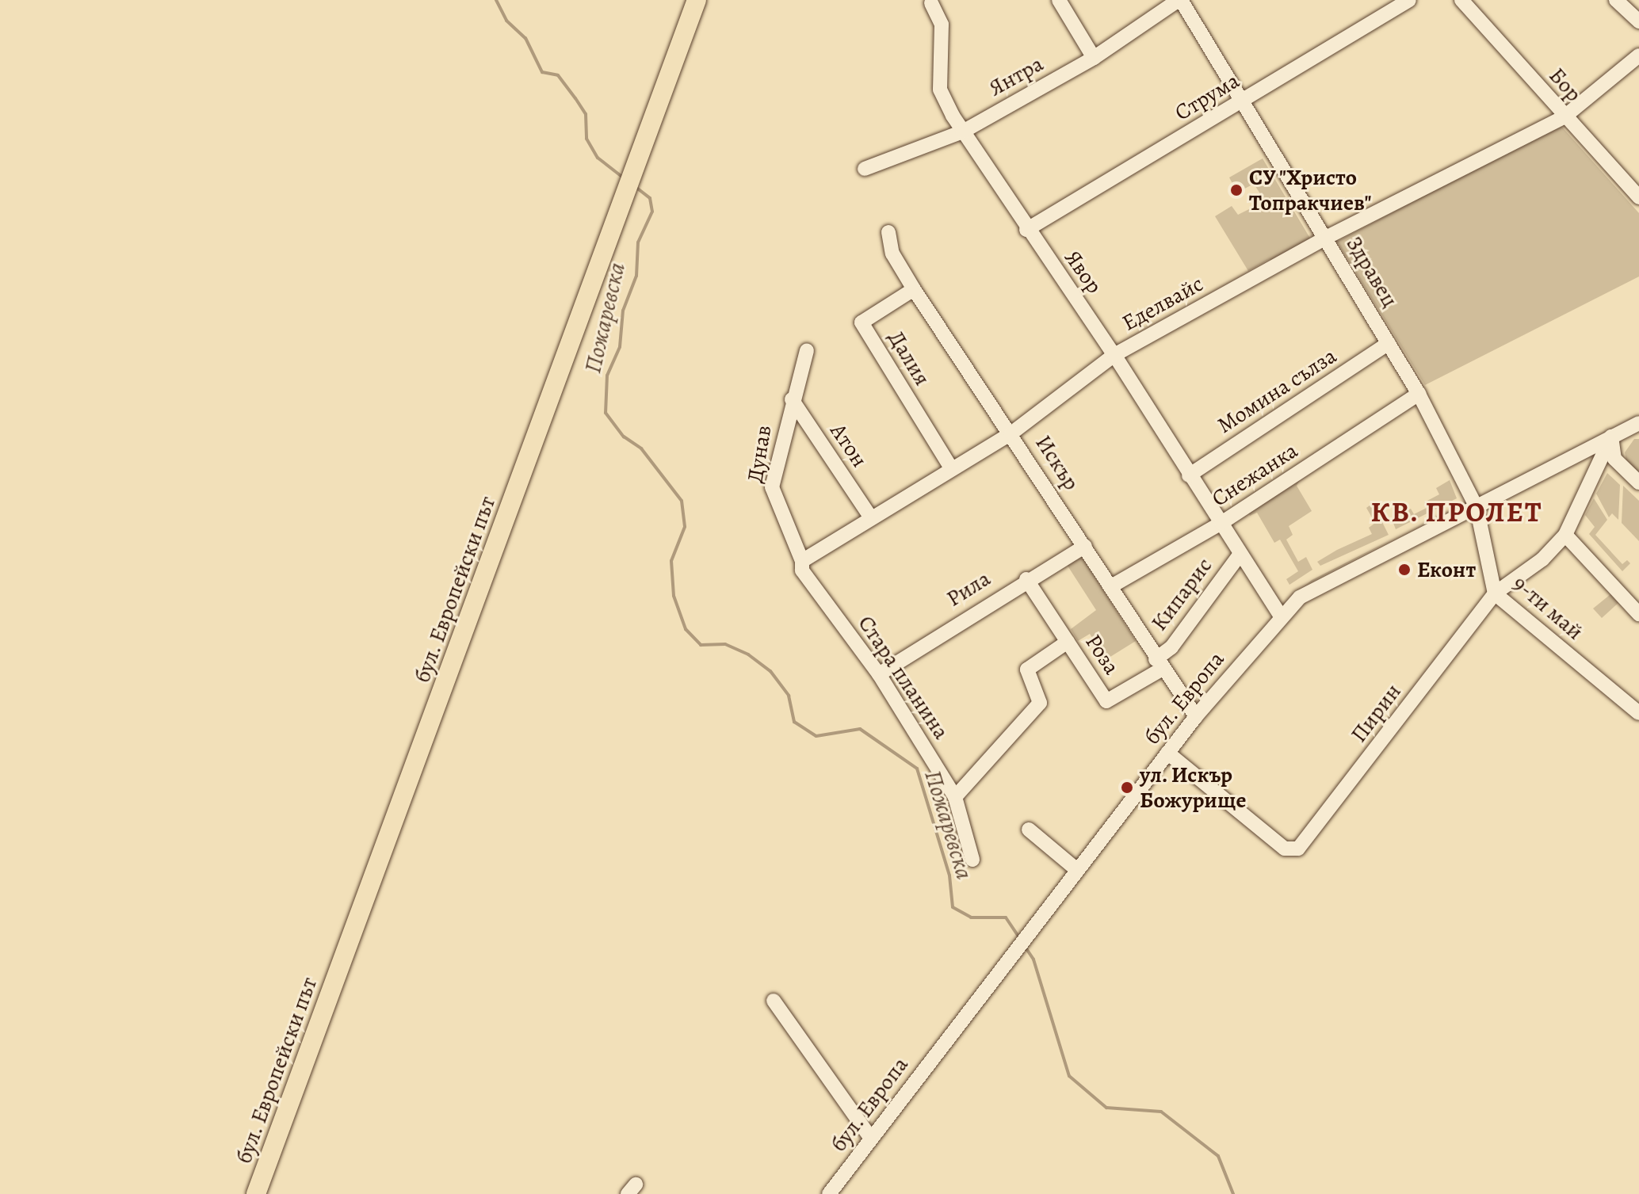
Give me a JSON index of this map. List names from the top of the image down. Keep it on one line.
{"streets":{"main road":["бул. Европейски път"],"street":["Янтра","Бор","Струма","Явор","Здравец","Еделвайс","Далия","Момина сълза","Атон","Дунав","Искър","Снежанка","Рила","Кипарис","9-ти май","Роза","Стара планина","бул. Европа","Пирин"]},"crossings":[["Янтра","Явор"],["Янтра","Здравец"],["Бор","Еделвайс"],["Струма","Явор"],["Струма","Здравец"],["Явор","Еделвайс"],["Явор","Момина сълза"],["Явор","Снежанка"],["Явор","Кипарис"],["Явор","бул. Европа"],["Здравец","Еделвайс"],["Здравец","Момина сълза"],["Здравец","Снежанка"],["Здравец","9-ти май"],["Здравец","бул. Европа"],["Еделвайс","Далия"],["Еделвайс","Атон"],["Еделвайс","Дунав"],["Еделвайс","Искър"],["Еделвайс","Стара планина"],["Далия","Искър"],["Атон","Дунав"],["Дунав","Стара планина"],["Искър","Снежанка"],["Искър","Рила"],["Искър","Кипарис"],["Искър","Роза"],["Искър","бул. Европа"],["Рила","Роза"],["Рила","Стара планина"],["Кипарис","Роза"],["9-ти май","бул. Европа"],["9-ти май","Пирин"],["бул. Европа","Пирин"]],"districts":["КВ. ПРОЛЕТ"],"water":["Пожаревска"],"places":["СУ \"Христо Топракчиев\"","Еконт","ул. Искър Божурище"]}
